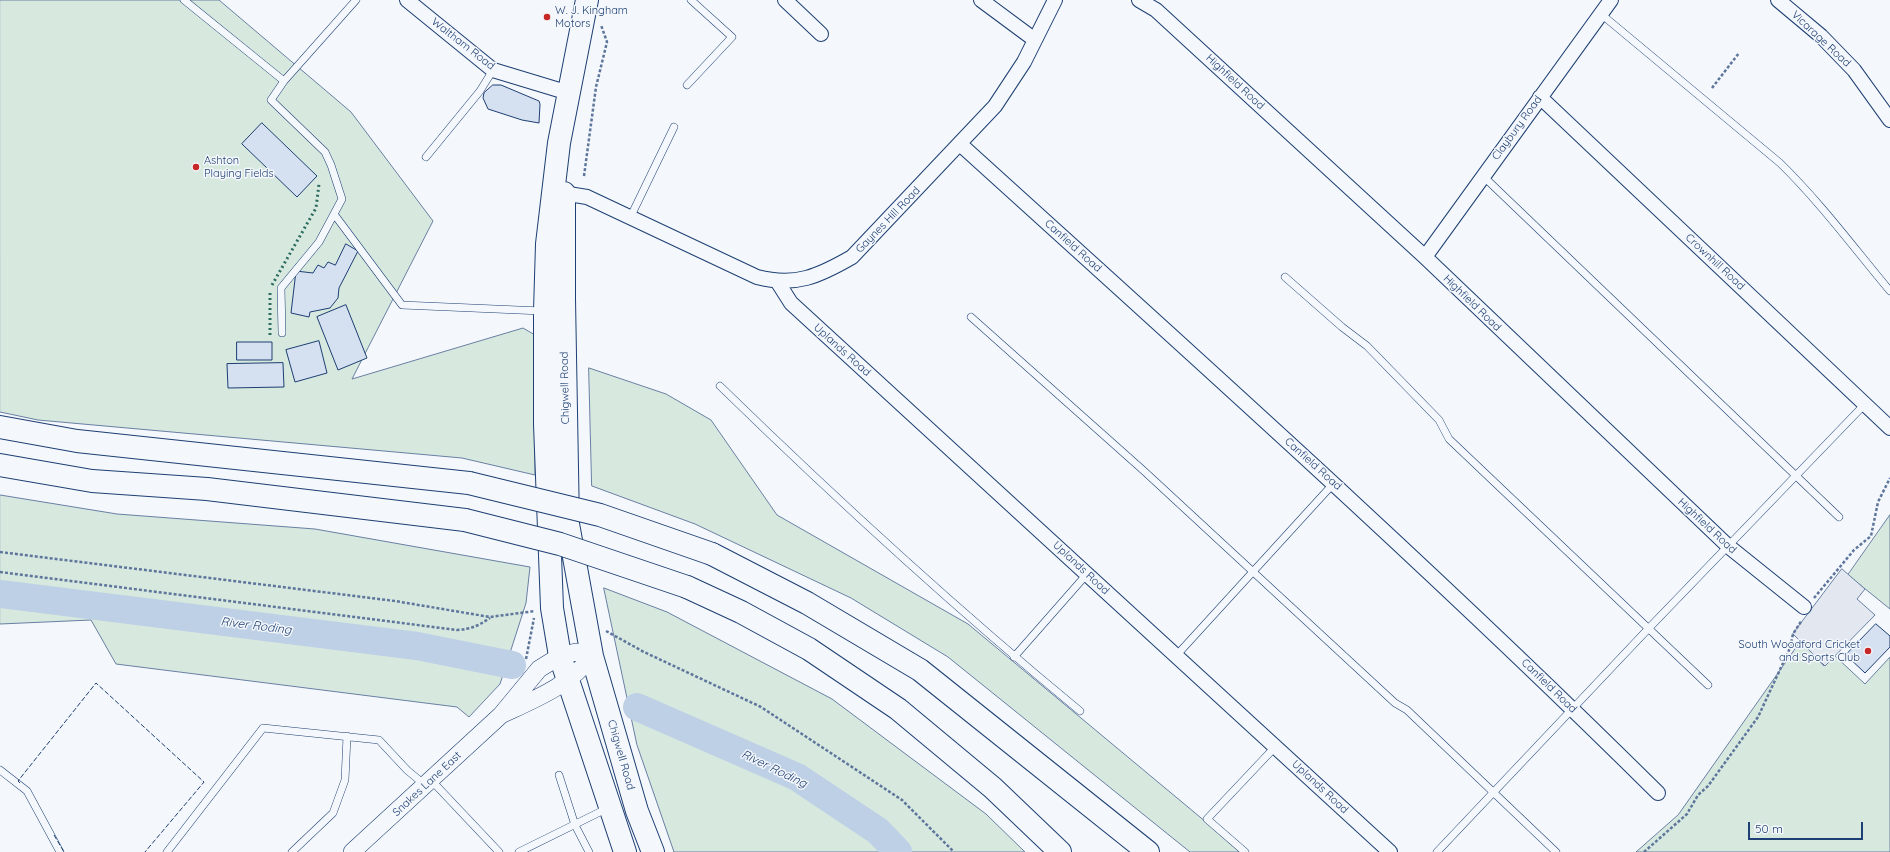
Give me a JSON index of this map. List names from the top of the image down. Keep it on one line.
{"streets":{"main road":["Chigwell Road"],"street":["Vicarage Road","Waltham Road","Highfield Road","Claybury Road","Gaynes Hill Road","Canfield Road","Crownhill Road","Uplands Road","Snakes Lane East"]},"crossings":[["Waltham Road","Chigwell Road"],["Highfield Road","Claybury Road"],["Claybury Road","Crownhill Road"],["Gaynes Hill Road","Canfield Road"],["Gaynes Hill Road","Uplands Road"],["Gaynes Hill Road","Chigwell Road"],["Chigwell Road","Snakes Lane East"]],"water":["River Roding"],"places":["W. J. Kingham Motors","Ashton Playing Fields","South Woodford Cricket and Sports Club"],"scale_bar":"50 m"}
